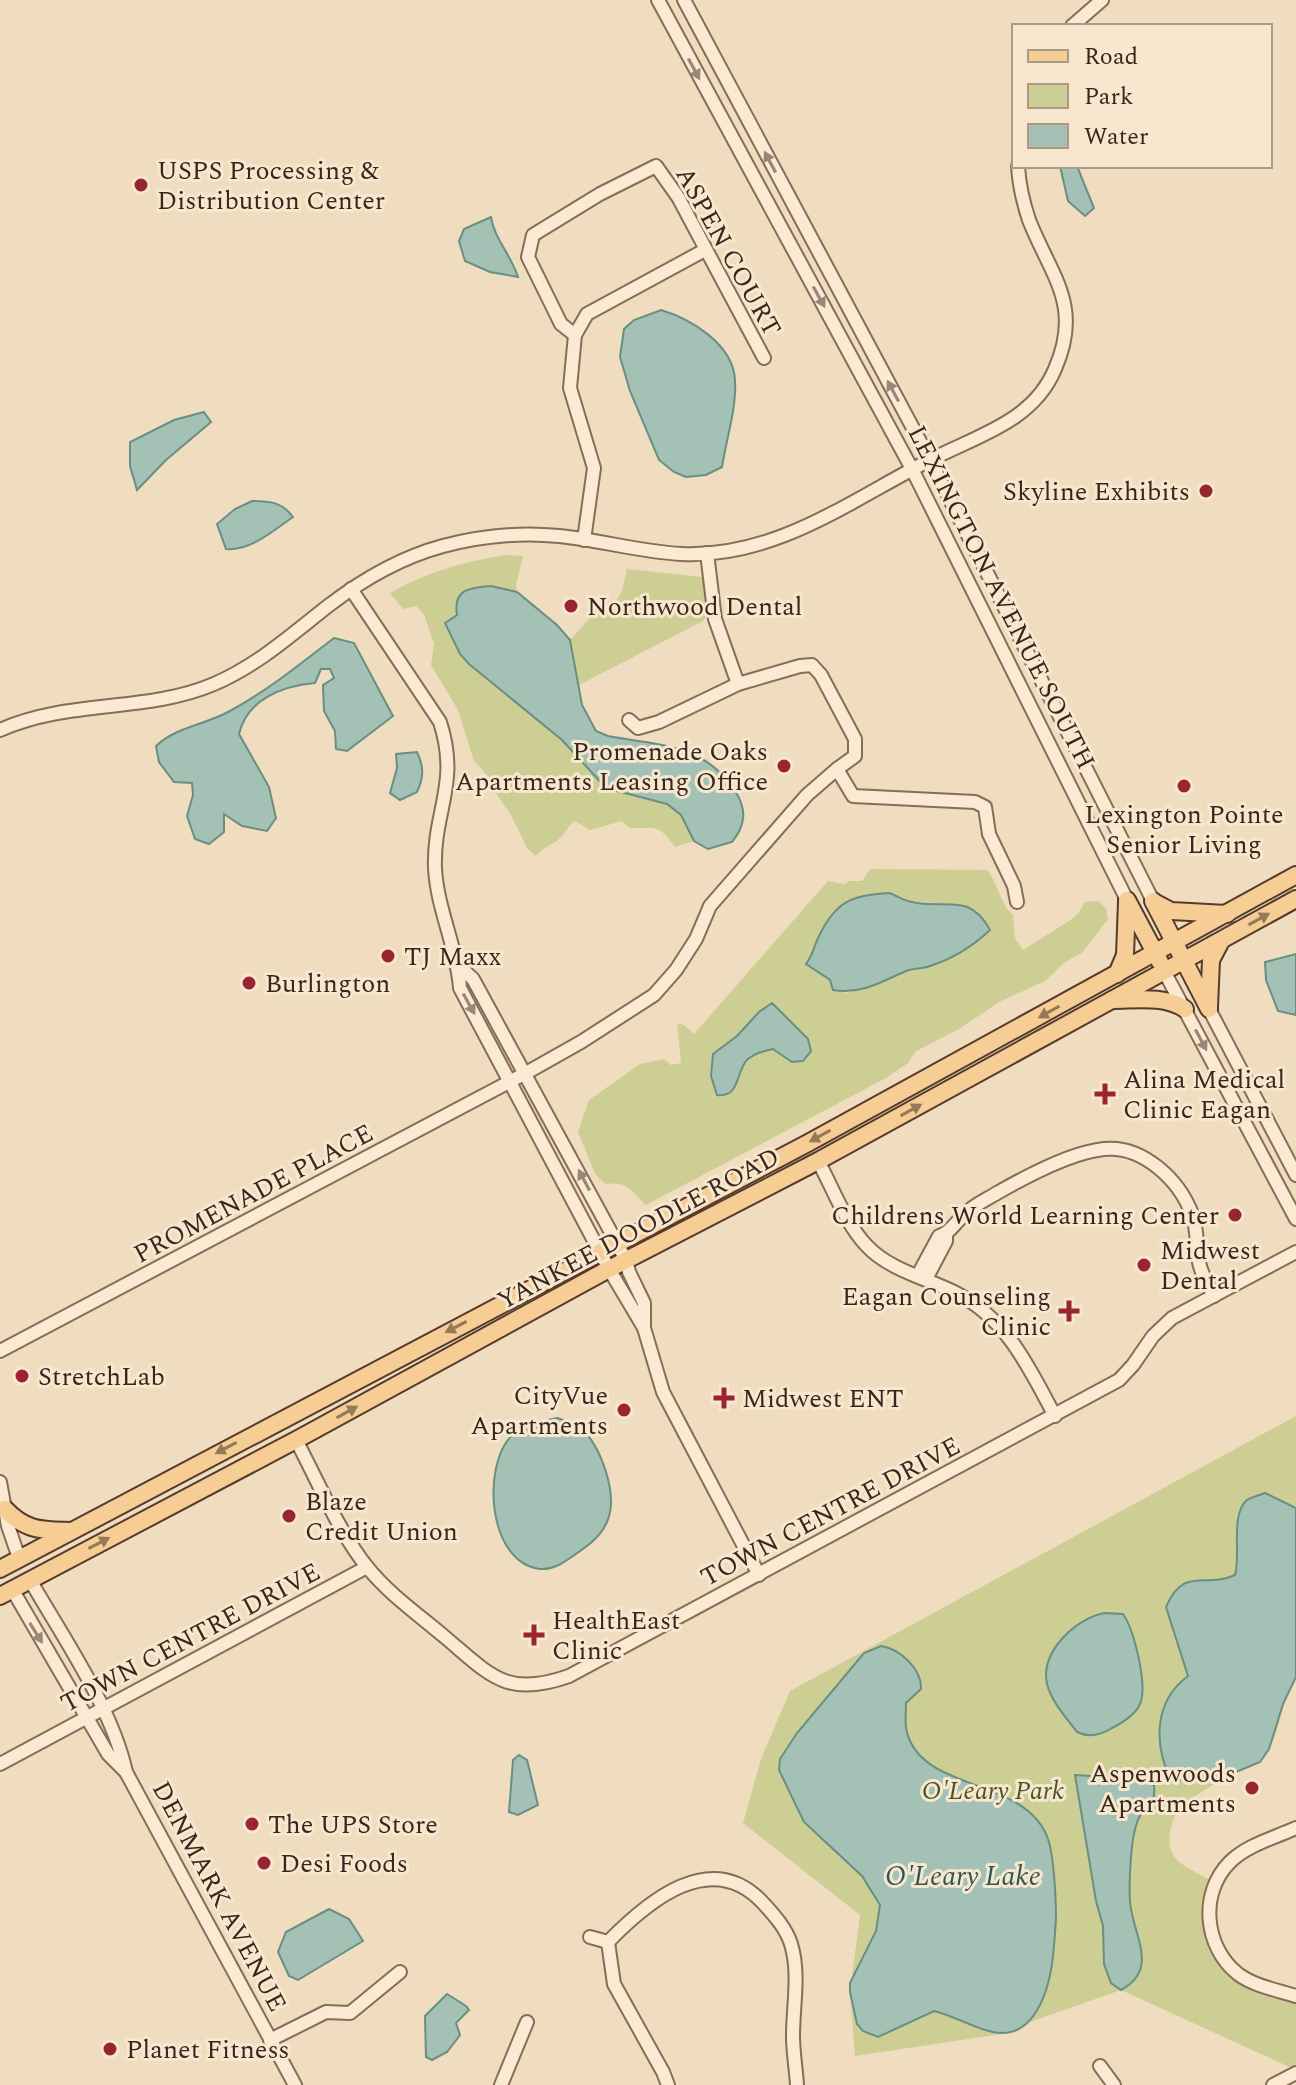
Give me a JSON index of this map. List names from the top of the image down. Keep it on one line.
{"streets":{"main road":["LEXINGTON AVENUE SOUTH","YANKEE DOODLE ROAD","DENMARK AVENUE"],"street":["ASPEN COURT","PROMENADE PLACE","TOWN CENTRE DRIVE"]},"crossings":[["LEXINGTON AVENUE SOUTH","YANKEE DOODLE ROAD"],["YANKEE DOODLE ROAD","DENMARK AVENUE"],["TOWN CENTRE DRIVE","DENMARK AVENUE"]],"water":["O'Leary Lake"],"parks":["O'Leary Park"],"places":{"other":["USPS Processing & Distribution Center","Skyline Exhibits","Northwood Dental","Promenade Oaks Apartments Leasing Office","Lexington Pointe Senior Living","TJ Maxx","Burlington","Childrens World Learning Center","Midwest Dental","StretchLab","CityVue Apartments","Blaze Credit Union","Aspenwoods Apartments","The UPS Store","Desi Foods","Planet Fitness"],"health":["Alina Medical Clinic Eagan","Eagan Counseling Clinic","Midwest ENT","HealthEast Clinic"]},"legend":["Road","Park","Water"]}
